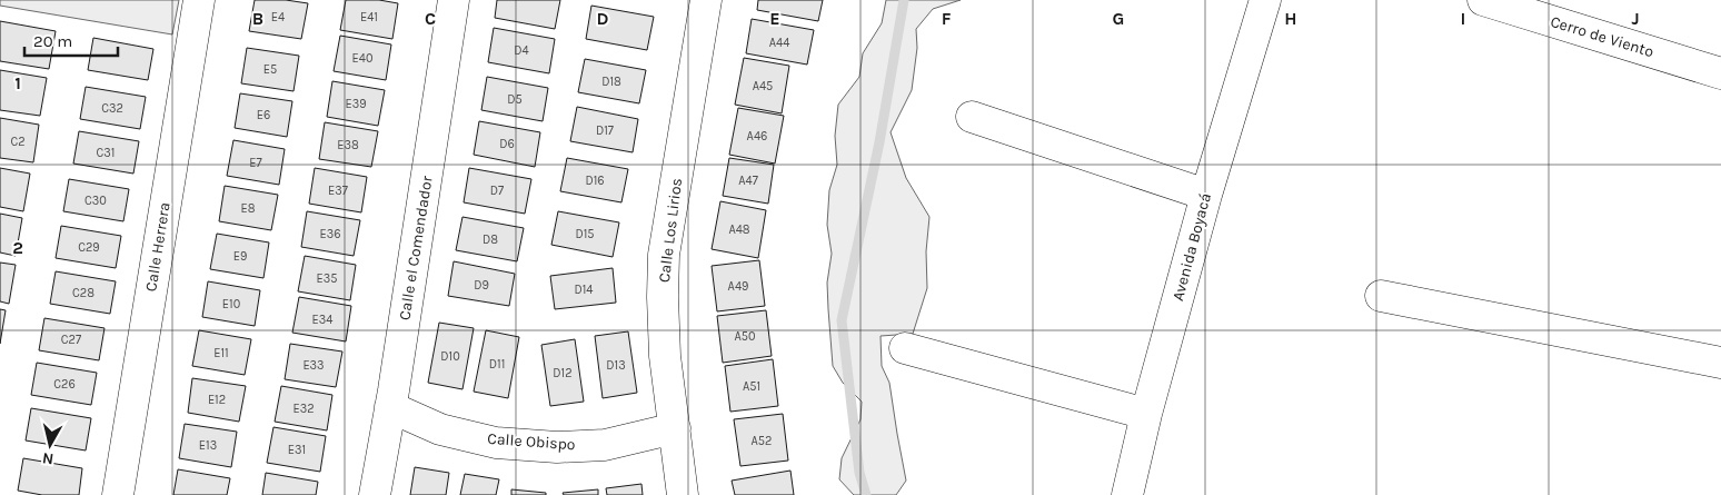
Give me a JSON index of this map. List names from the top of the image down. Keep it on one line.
{"streets":{"street":["Cerro de Viento","Calle Los Lirios","Calle Herrera","Avenida Boyacá","Calle el Comendador","Calle Obispo"]},"crossings":[["Calle Los Lirios","Calle Obispo"],["Calle el Comendador","Calle Obispo"]],"house_numbers":["E4","E41","A44","D4","E40","E5","D18","A45","D5","E39","C32","E6","D17","A46","C2","D6","E38","C31","E7","D16","A47","E37","D7","C30","E8","A48","E36","D15","D8","C29","E9","E35","D9","A49","D14","C28","E10","E34","A50","C27","E11","D10","D11","E33","D13","D12","C26","A51","E12","E32","A52","E13","E31"],"scale_bar":"20 m","north":"bottom","grid":{"columns":["B","C","D","E","F","G","H","I","J"],"rows":["1","2"]}}
